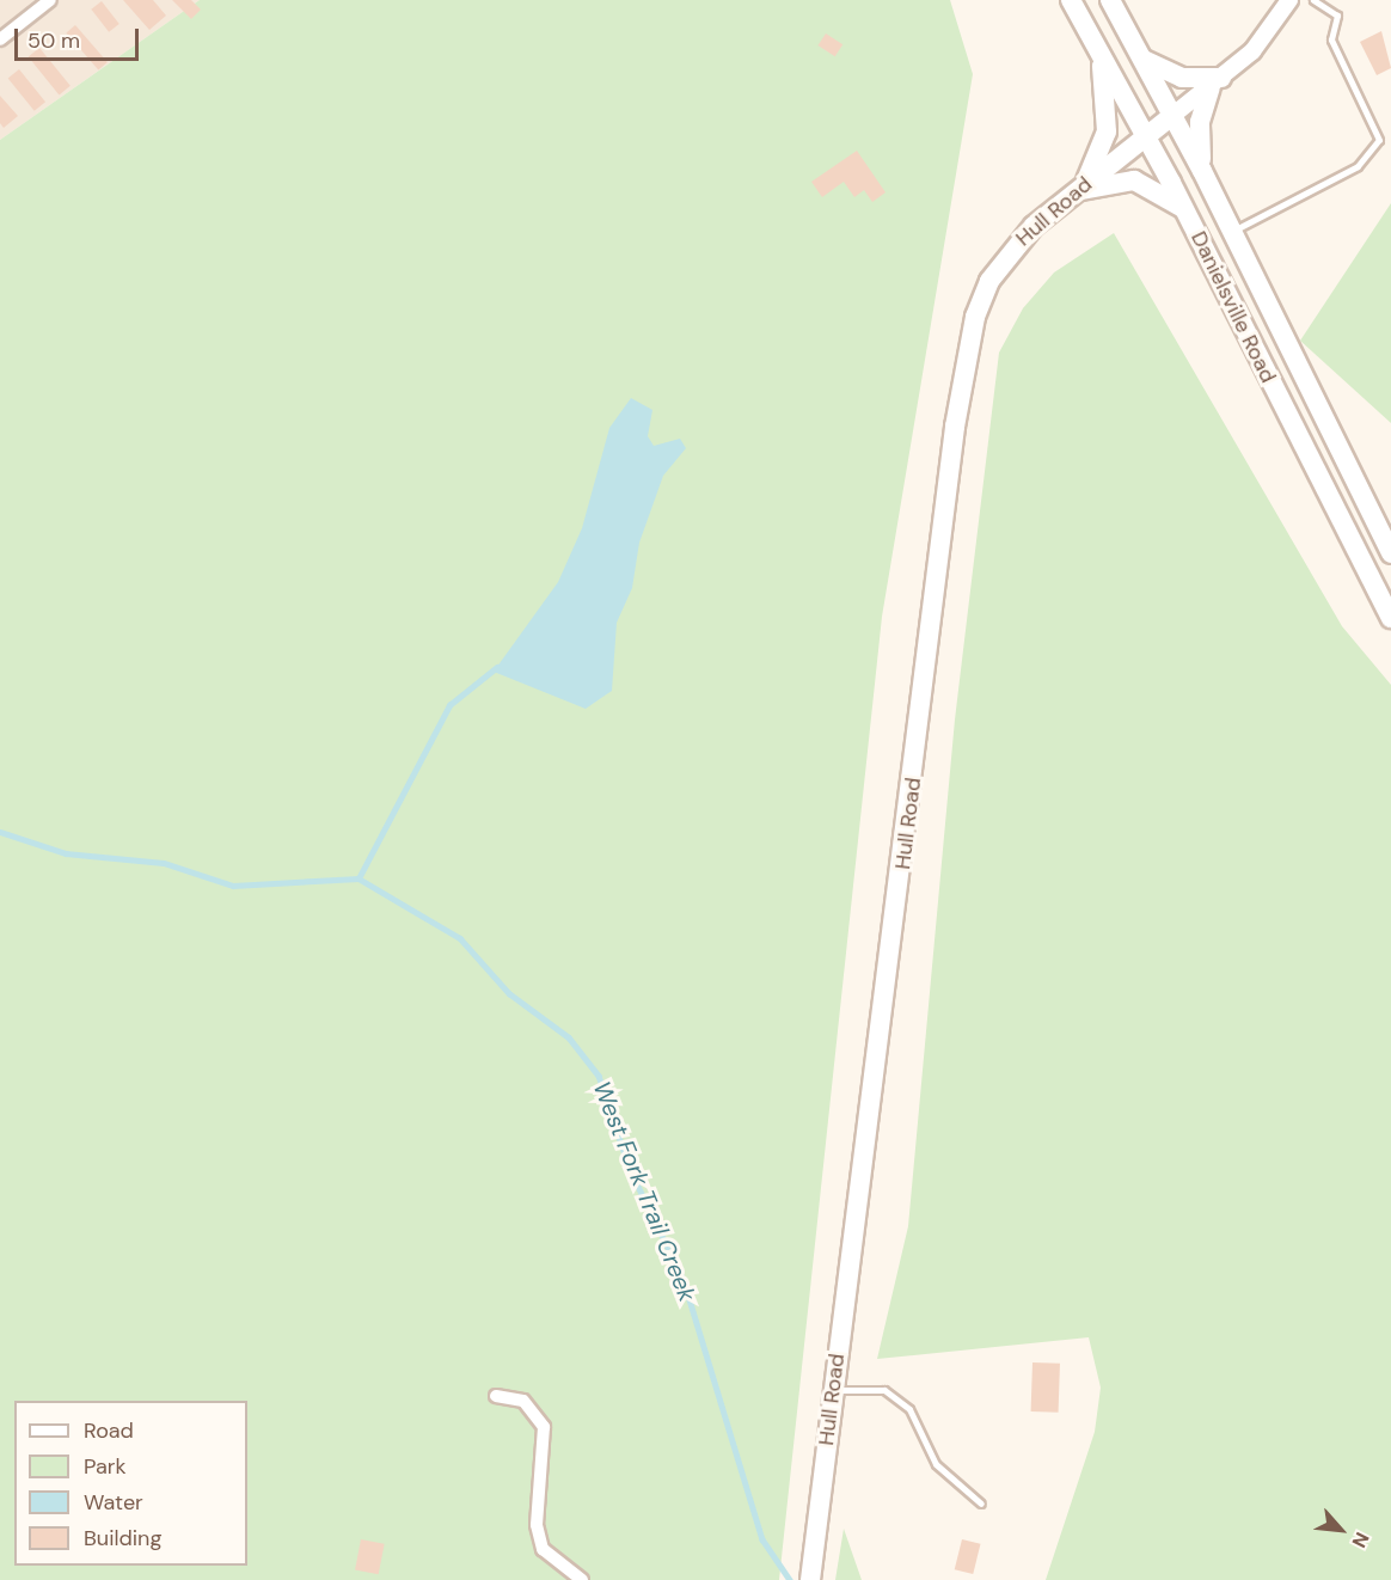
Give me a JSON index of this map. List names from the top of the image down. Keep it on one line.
{"streets":{"main road":["Hull Road","Danielsville Road"]},"crossings":[["Hull Road","Danielsville Road"]],"water":["West Fork Trail Creek"],"legend":["Road","Park","Water","Building"],"scale_bar":"50 m","north":"bottom right"}
